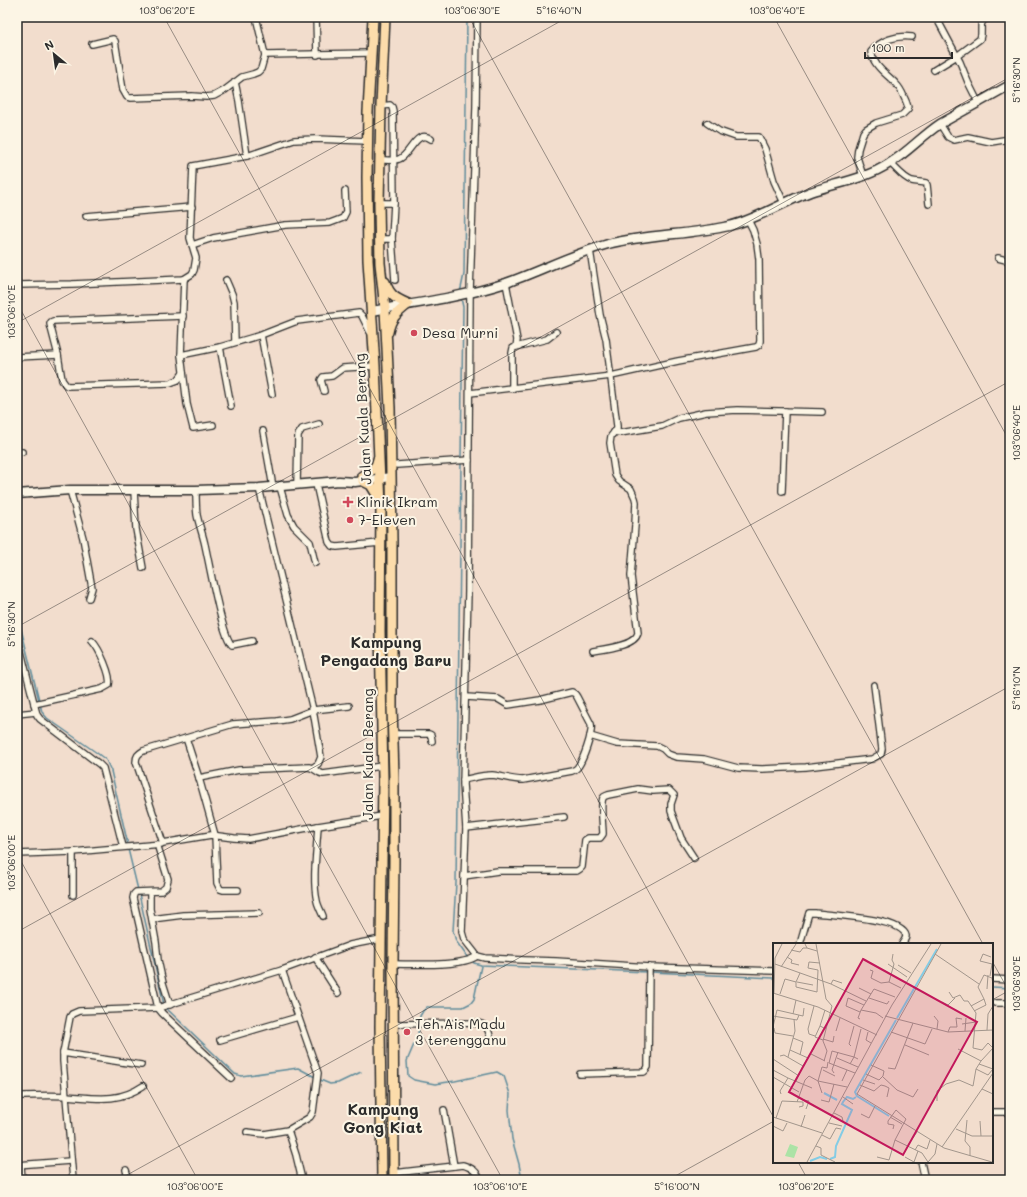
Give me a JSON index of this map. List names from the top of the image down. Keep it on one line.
{"streets":{"highway":["Jalan Kuala Berang"]},"districts":["Kampung Pengadang Baru","Kampung Gong Kiat"],"places":{"other":["Desa Murni","7-Eleven","Teh Ais Madu 3 terengganu"],"health":["Klinik Ikram"]},"scale_bar":"100 m","north":"top left","coordinates":["103°06'20\"E","103°06'30\"E","5°16'40\"N","103°06'40\"E","5°16'30\"N","103°06'10\"E","5°16'10\"N","103°06'00\"E","5°16'00\"N"]}
